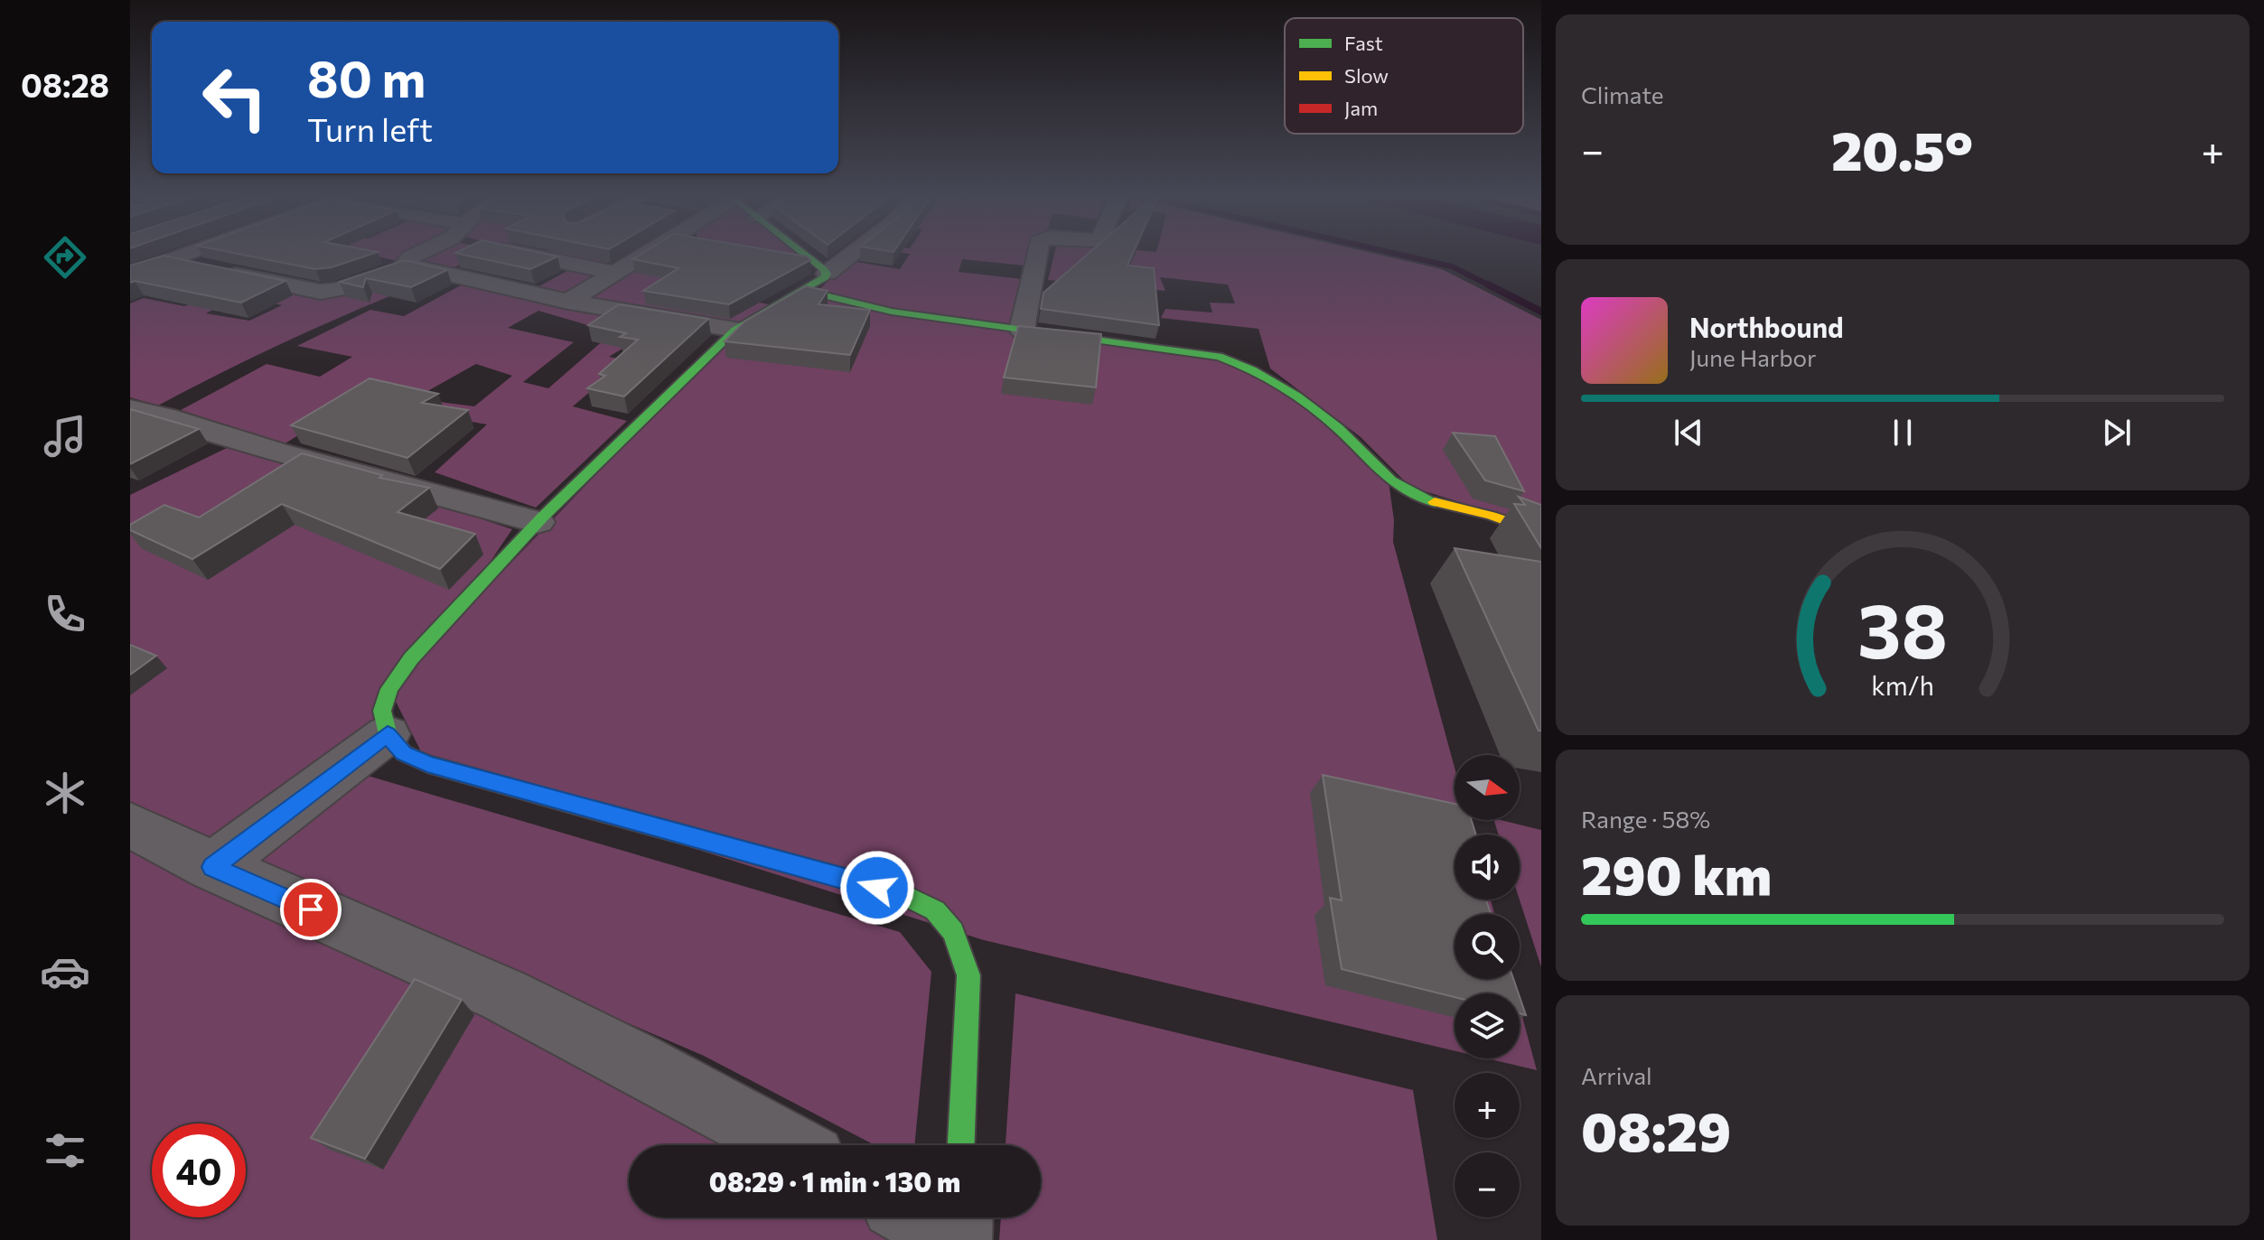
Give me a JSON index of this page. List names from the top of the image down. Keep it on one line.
{"legend":["Fast","Slow","Jam"],"north":"right","page":{"tabs":"08:28","tile":["Climate",["Range · 58%","290 km"],["Arrival","08:29"]],"turn":["80 m","Turn left"],"heat":["−","20.5°","+"],"song":["Northbound","June Harbor"],"map_buttons":["+","−"],"limit":"40","trip":"08:29 · 1 min · 130 m","gauge":["38","km/h"]}}
